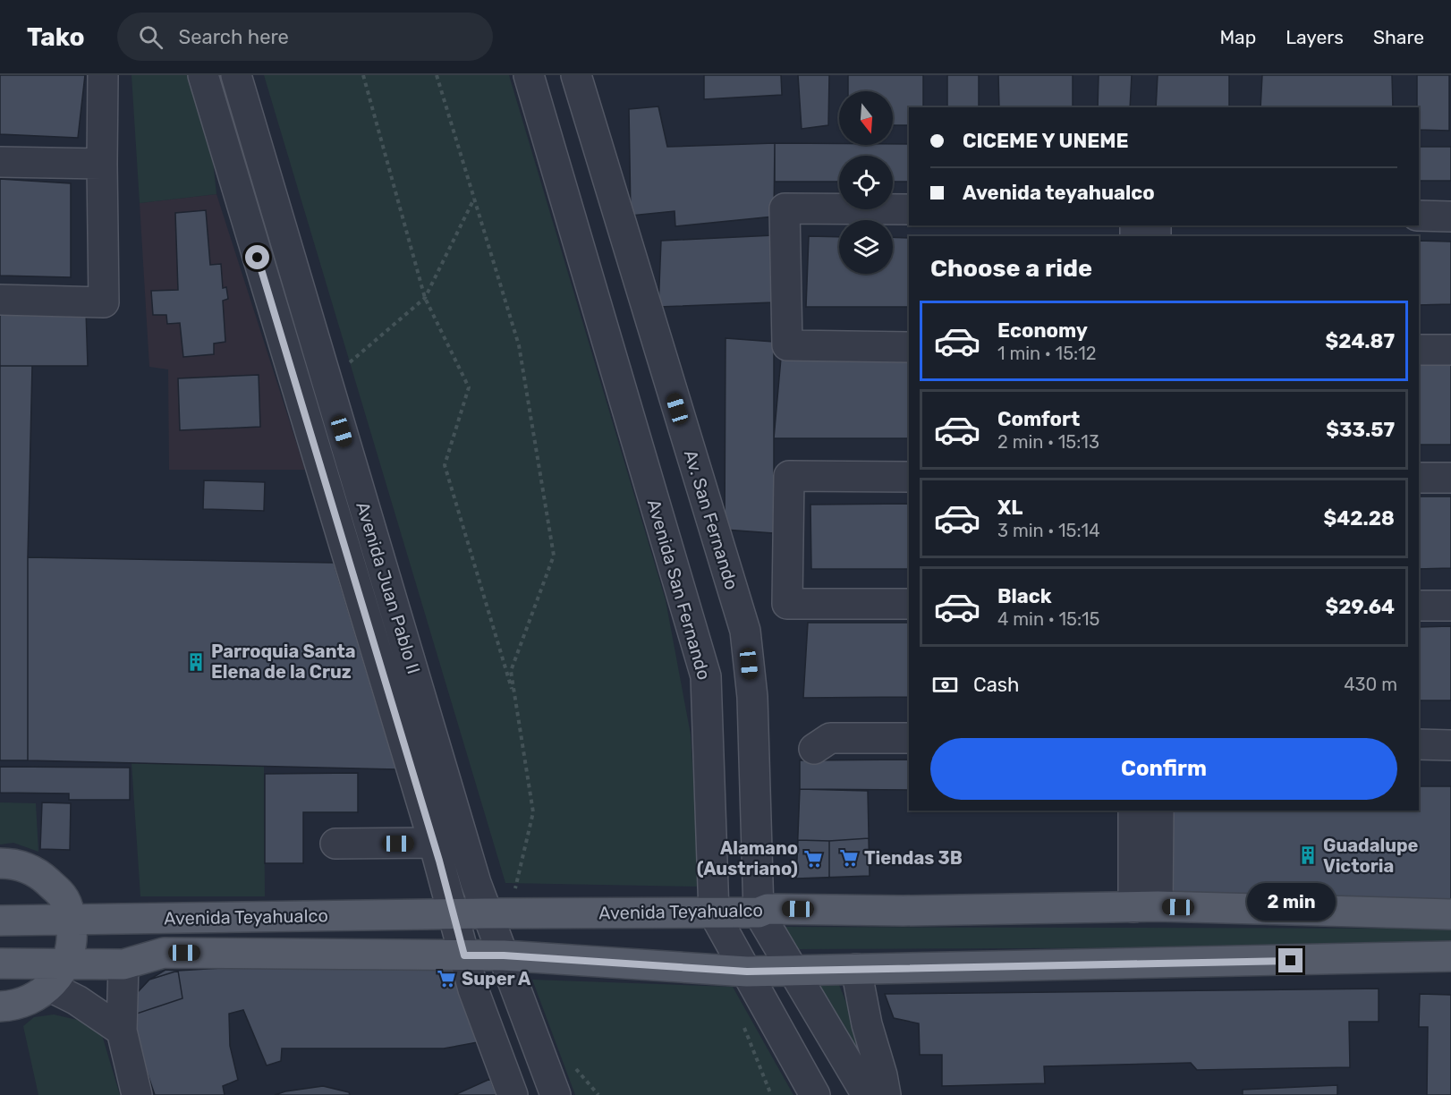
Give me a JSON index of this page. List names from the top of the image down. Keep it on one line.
{"streets":{"main road":["Avenida Teyahualco"],"street":["Av. San Fernando","Avenida Juan Pablo II","Avenida San Fernando"]},"crossings":[["Av. San Fernando","Avenida Teyahualco"],["Avenida Juan Pablo II","Avenida Teyahualco"],["Avenida San Fernando","Avenida Teyahualco"]],"places":{"building":["Parroquia Santa Elena de la Cruz","Guadalupe Victoria"],"supermarket":["Tiendas 3B","Alamano (Austriano)","Super A"]},"north":"bottom","page":{"header":"Tako","search":"Search here","nav":["Map","Layers","Share"],"banner":["CICEME Y UNEME","Avenida teyahualco"],"heading":"Choose a ride","list":[{"name":"Economy","note":"1 min · 15:12","value":"$24.87"},{"name":"Comfort","note":"2 min · 15:13","value":"$33.57"},{"name":"XL","note":"3 min · 15:14","value":"$42.28"},{"name":"Black","note":"4 min · 15:15","value":"$29.64"}],"pay":["Cash","430 m"],"buttons":"Confirm","bubble":"2 min"}}
